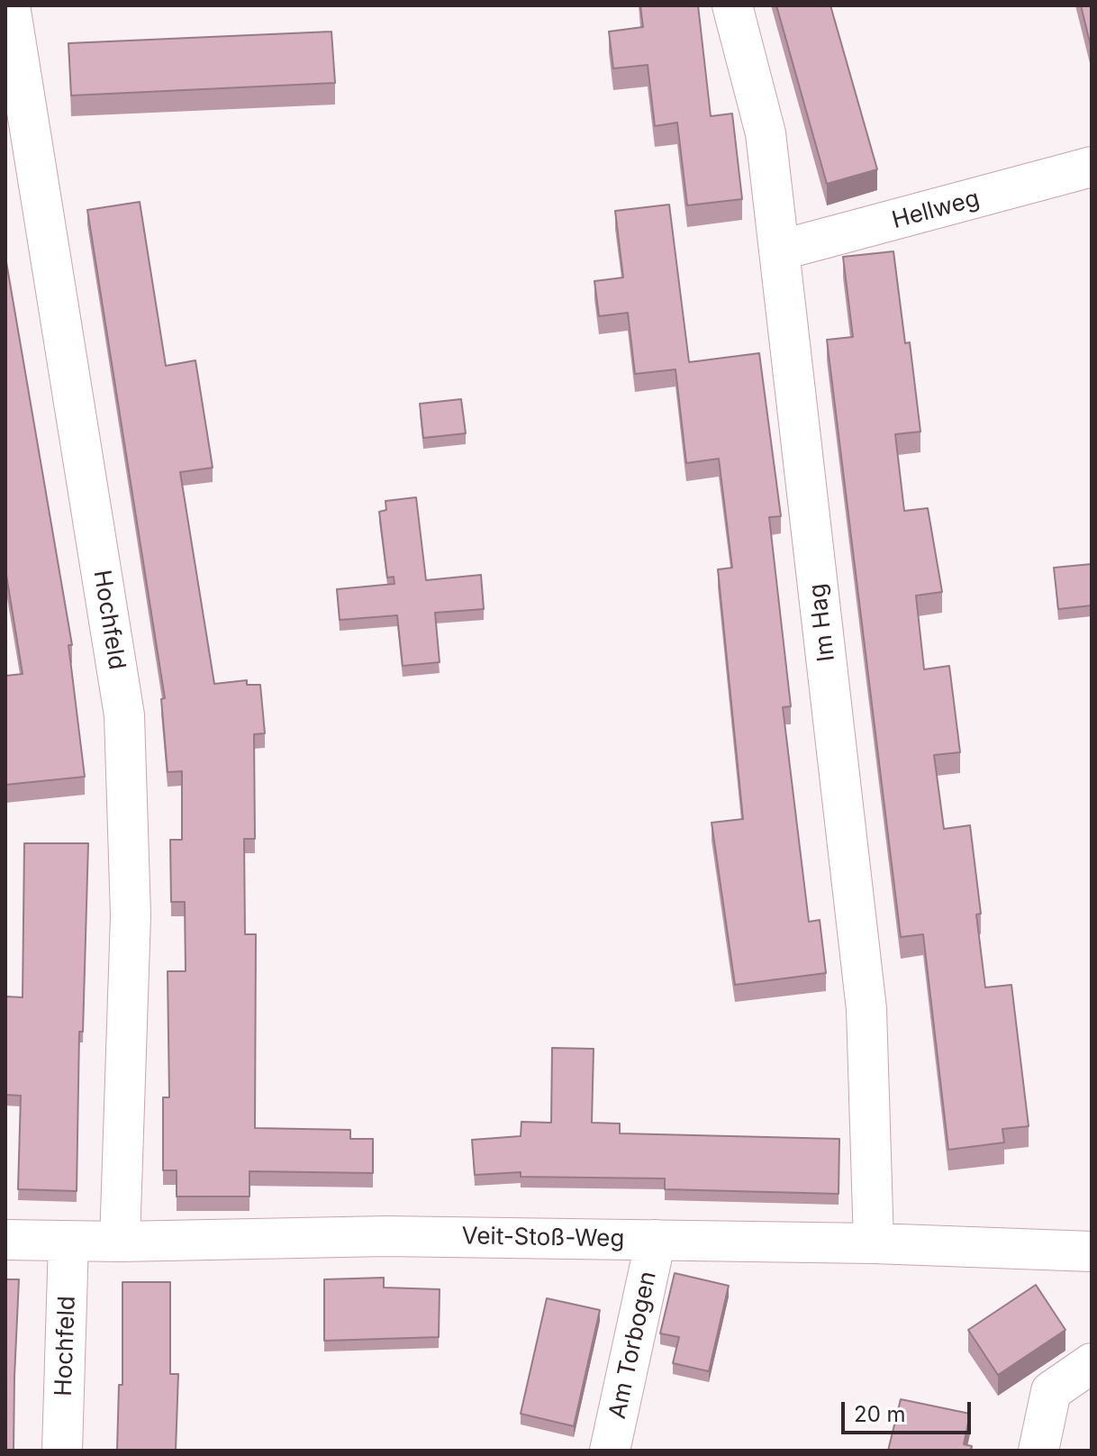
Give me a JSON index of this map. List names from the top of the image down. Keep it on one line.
{"streets":{"street":["Hellweg","Hochfeld","Im Hag","Veit-Stoß-Weg","Am Torbogen"]},"crossings":[["Hellweg","Im Hag"],["Hochfeld","Veit-Stoß-Weg"],["Im Hag","Veit-Stoß-Weg"],["Veit-Stoß-Weg","Am Torbogen"]],"scale_bar":"20 m"}
